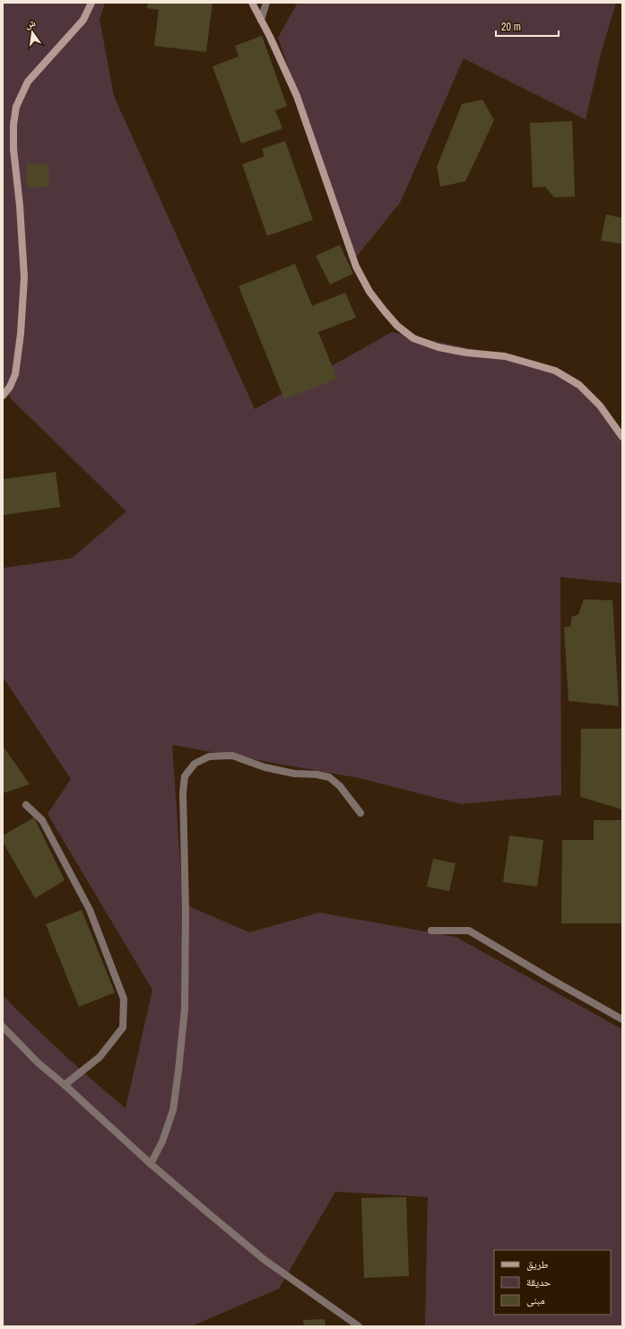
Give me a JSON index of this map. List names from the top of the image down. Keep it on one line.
{"legend":["طريق","حديقة","مبنى"],"scale_bar":"20 m","north":"top"}
